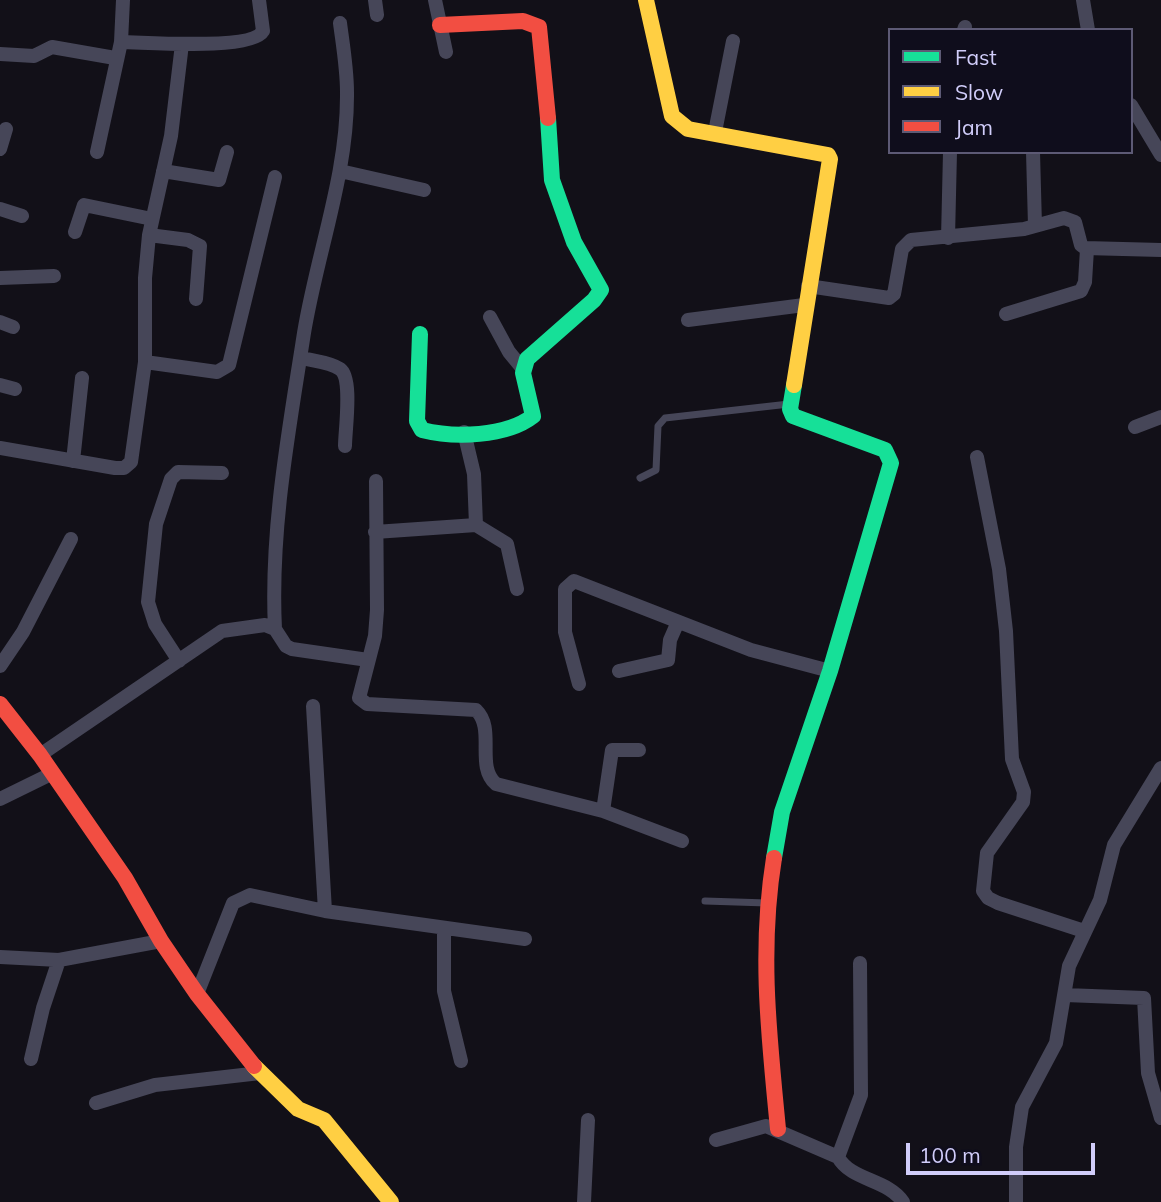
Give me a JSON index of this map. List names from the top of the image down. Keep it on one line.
{"legend":["Fast","Slow","Jam"],"scale_bar":"100 m"}
